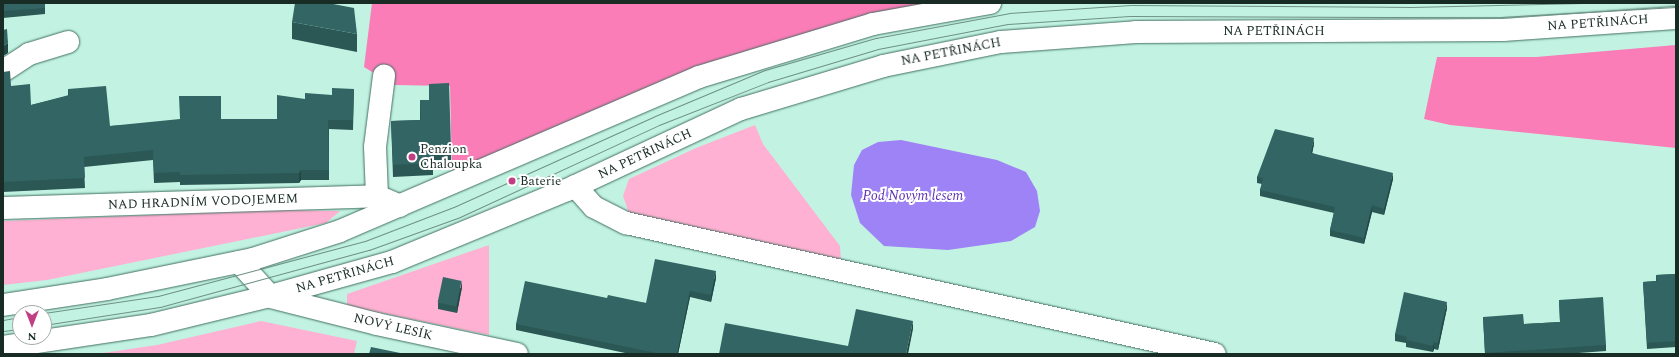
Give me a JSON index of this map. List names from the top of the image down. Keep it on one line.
{"streets":{"street":["NA PETŘINÁCH","NAD HRADNÍM VODOJEMEM","NOVÝ LESÍK"]},"crossings":[["NA PETŘINÁCH","NOVÝ LESÍK"]],"water":["Pod Novým lesem"],"places":["Penzion Chaloupka","Baterie"],"north":"bottom"}
